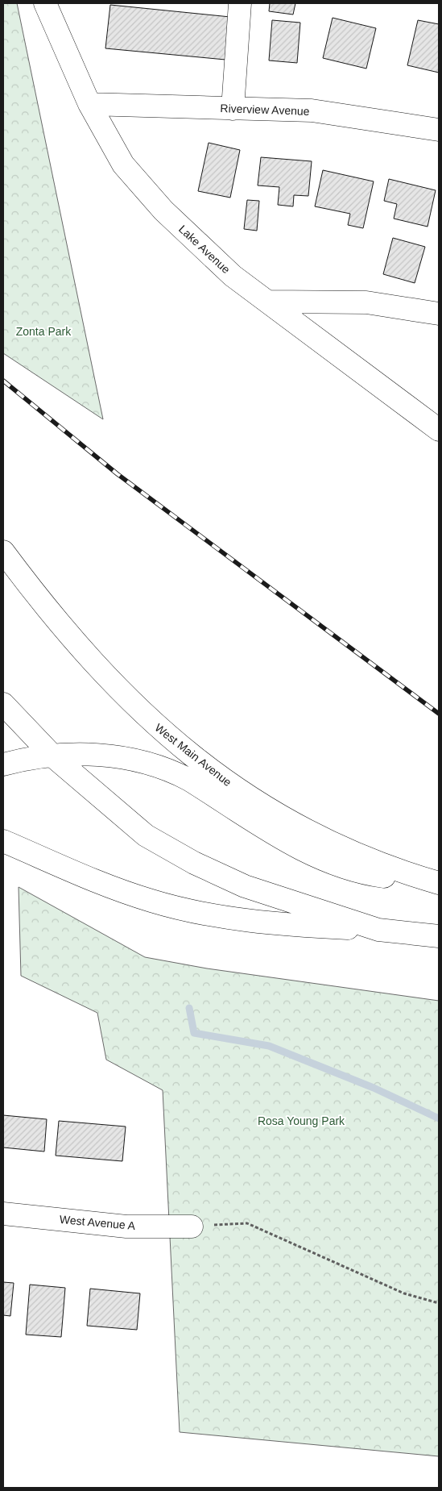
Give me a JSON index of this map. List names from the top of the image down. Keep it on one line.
{"streets":{"main road":["Riverview Avenue","Lake Avenue","West Main Avenue","West Avenue A"]},"crossings":[["Riverview Avenue","Lake Avenue"]],"parks":["Zonta Park","Rosa Young Park"]}
